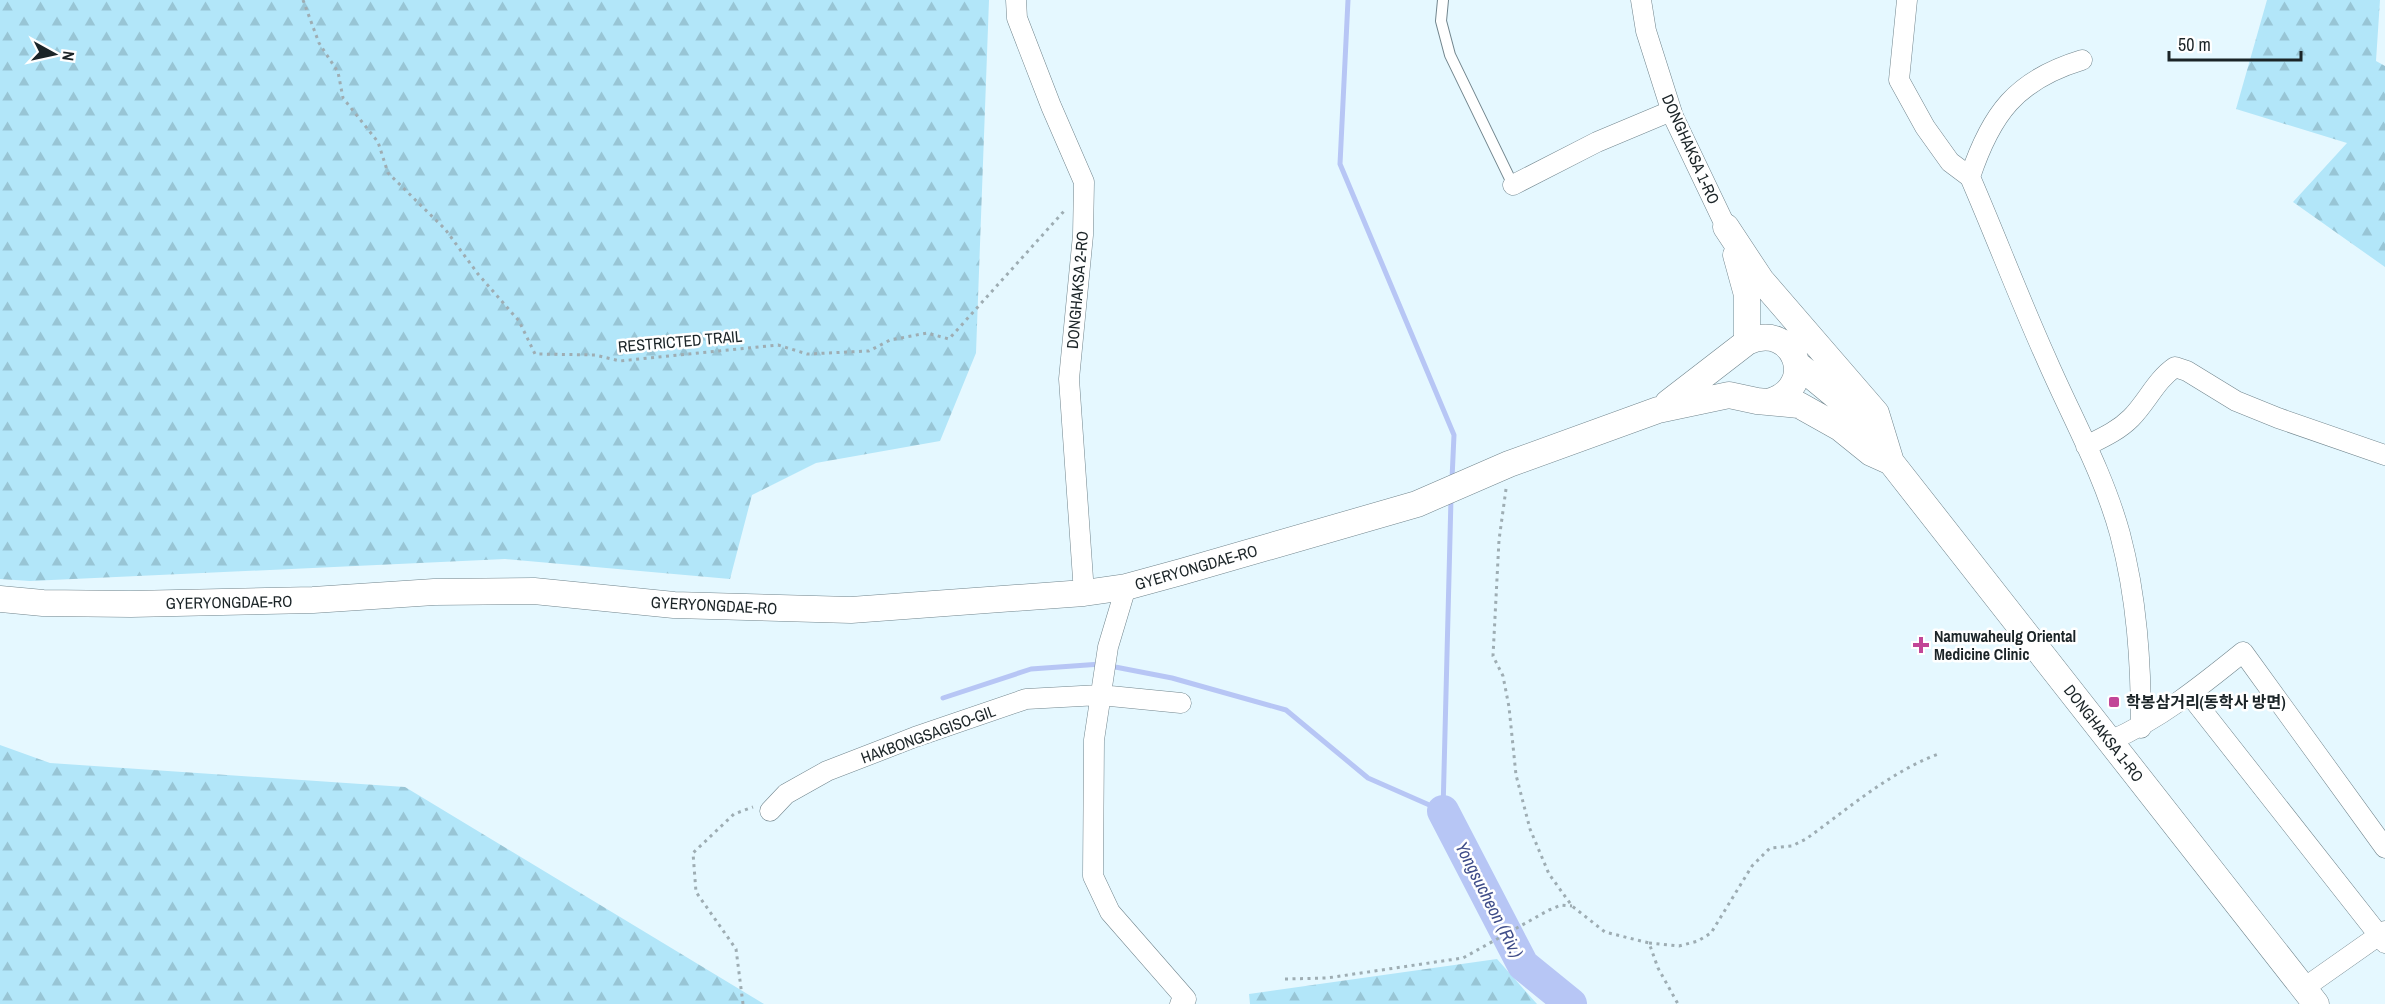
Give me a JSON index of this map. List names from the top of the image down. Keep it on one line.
{"streets":{"street":["DONGHAKSA 1-RO","DONGHAKSA 2-RO","GYERYONGDAE-RO","HAKBONGSAGISO-GIL"],"path":["RESTRICTED TRAIL"]},"crossings":[["DONGHAKSA 2-RO","RESTRICTED TRAIL"],["DONGHAKSA 2-RO","GYERYONGDAE-RO"]],"water":["Yongsucheon (Riv.)"],"places":{"health":["Namuwaheulg Oriental Medicine Clinic"],"transit":["학봉삼거리(동학사 방면)"]},"scale_bar":"50 m","north":"right"}
